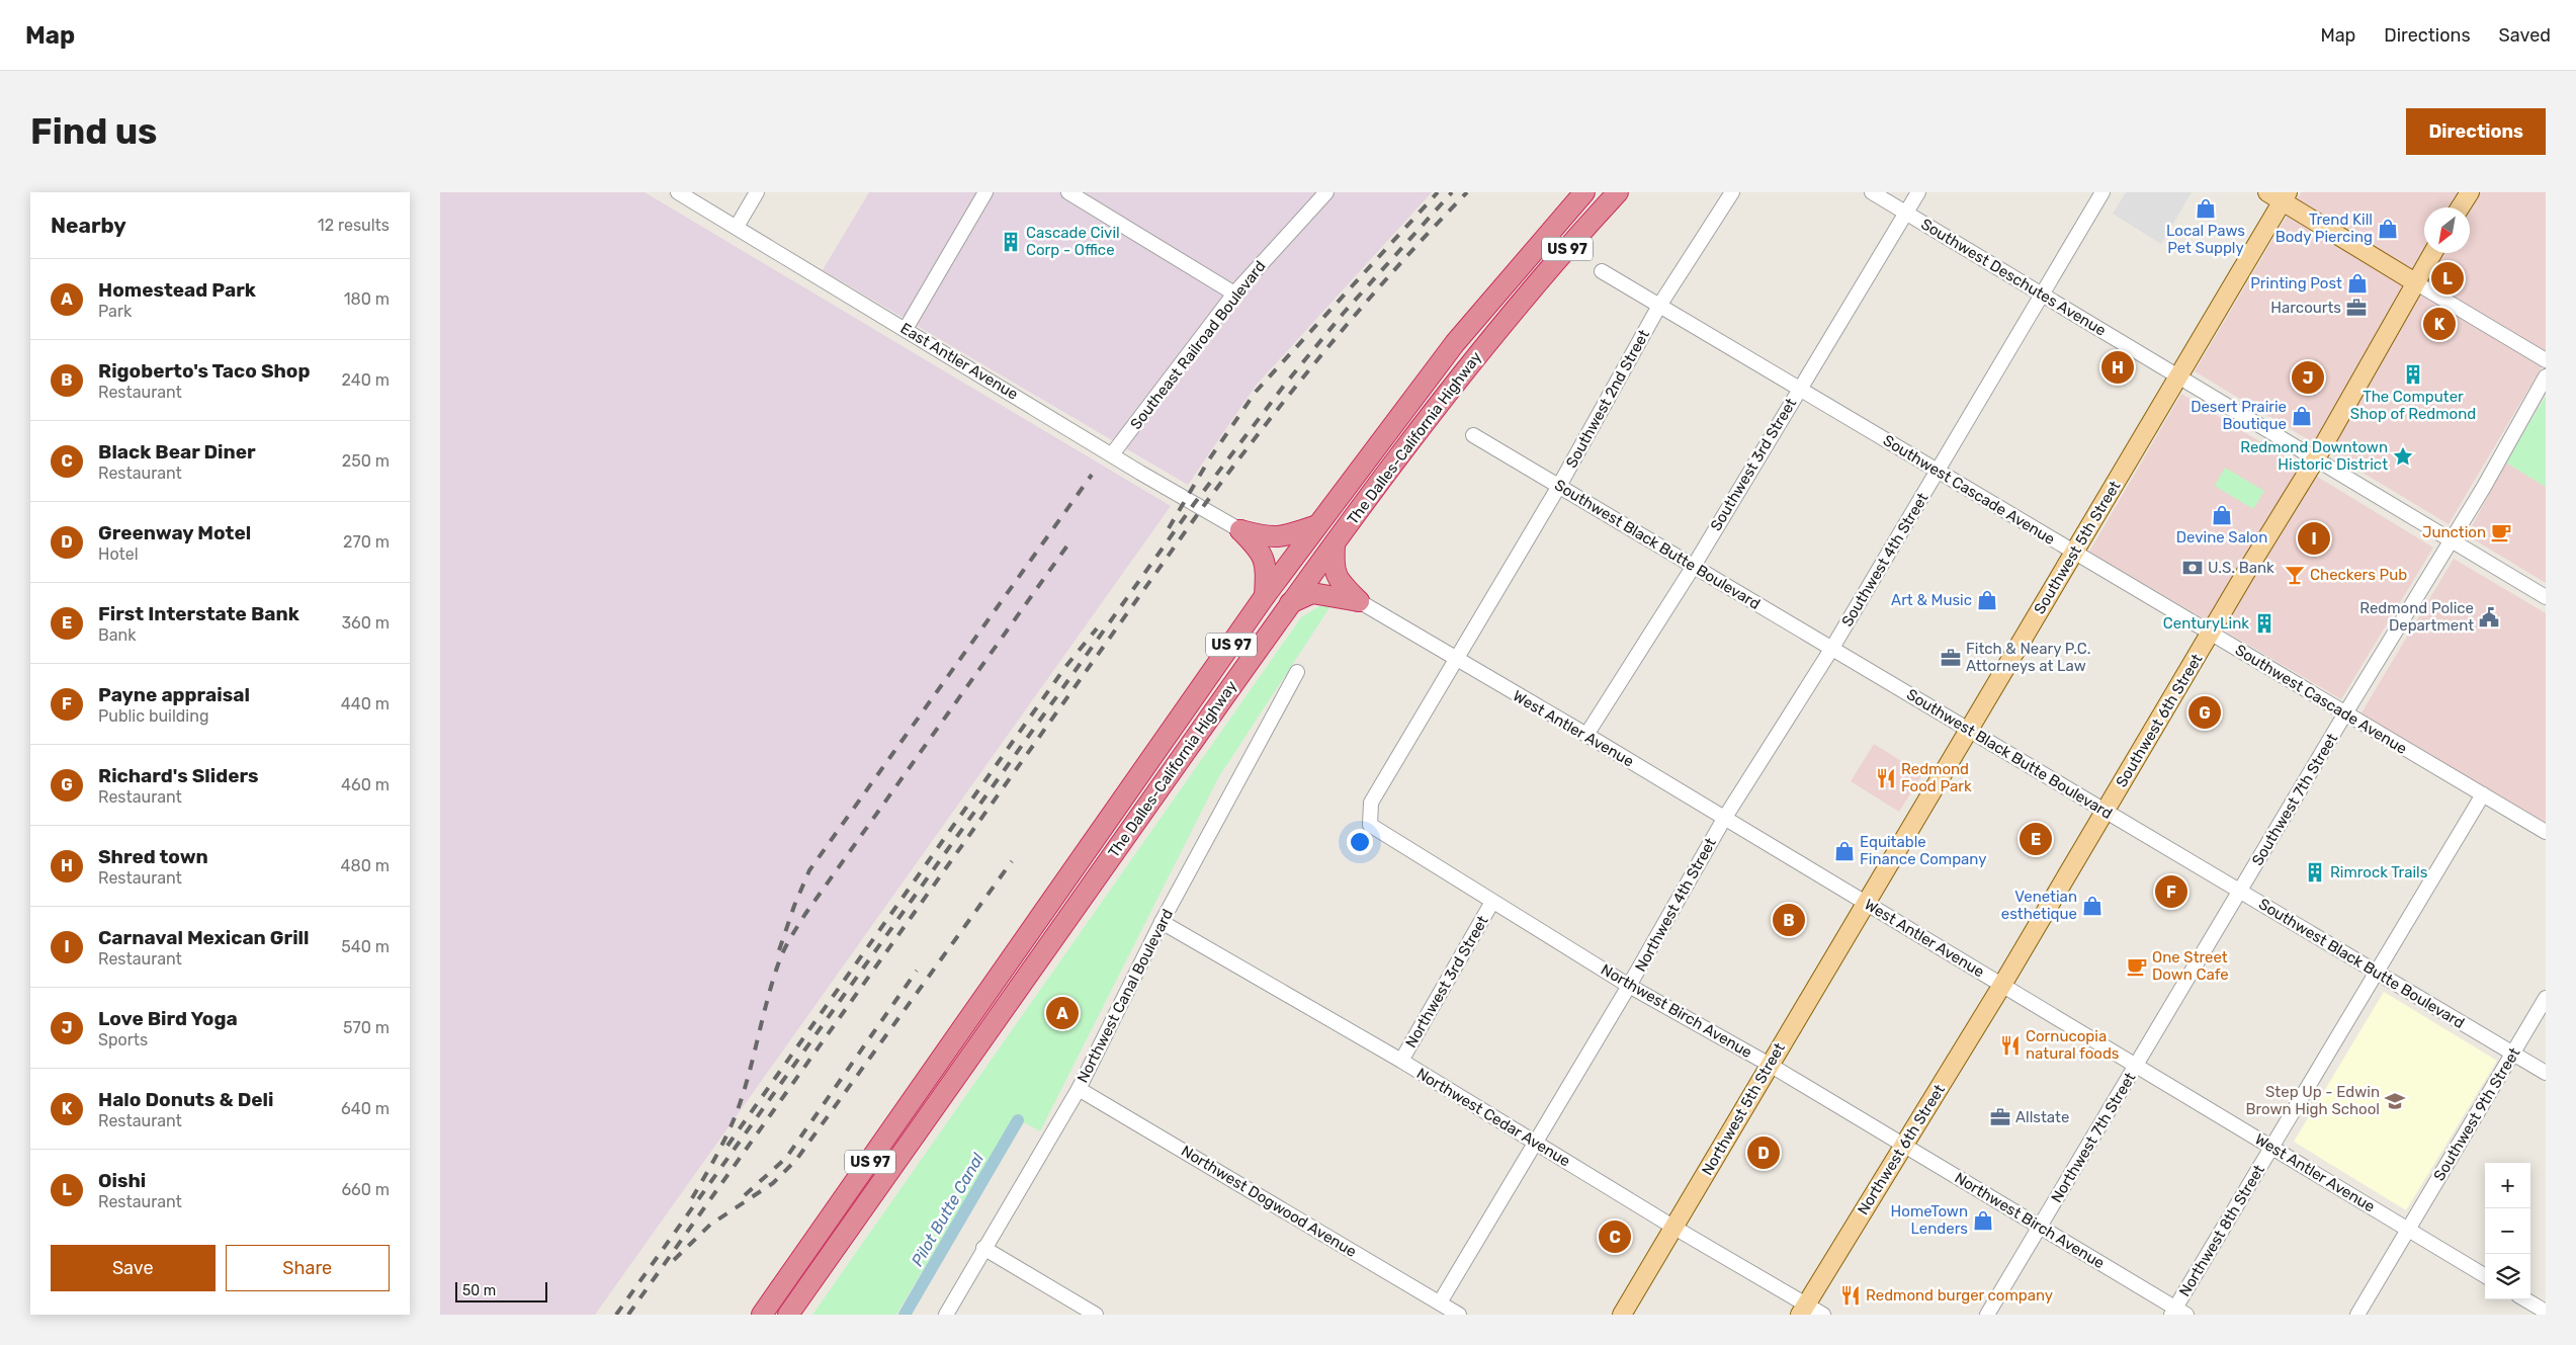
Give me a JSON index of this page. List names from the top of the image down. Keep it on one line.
{"streets":{"highway":["US 97","The Dalles-California Highway"],"main road":["Southwest 5th Street","Southwest 6th Street","Northwest 5th Street","Northwest 6th Street"],"street":["Southwest Deschutes Avenue","Southeast Railroad Boulevard","East Antler Avenue","Southwest 2nd Street","Southwest 3rd Street","Southwest Cascade Avenue","Southwest Black Butte Boulevard","Southwest 4th Street","West Antler Avenue","Southwest 7th Street","Northwest 4th Street","Northwest 3rd Street","Northwest Canal Boulevard","Northwest Birch Avenue","Southwest 9th Street","Northwest Cedar Avenue","Northwest 7th Street","Northwest Dogwood Avenue","Northwest 8th Street"]},"crossings":[["Southwest Deschutes Avenue","Southwest 3rd Street"],["Southwest Deschutes Avenue","Southwest 5th Street"],["Southwest Deschutes Avenue","Southwest 4th Street"],["Southwest Deschutes Avenue","Southwest 6th Street"],["Southwest Deschutes Avenue","Southwest 7th Street"],["Southeast Railroad Boulevard","East Antler Avenue"],["Southwest 2nd Street","Southwest Cascade Avenue"],["Southwest 2nd Street","Southwest Black Butte Boulevard"],["Southwest 2nd Street","West Antler Avenue"],["Southwest 2nd Street","Northwest Birch Avenue"],["Southwest 3rd Street","Southwest Cascade Avenue"],["Southwest 3rd Street","Southwest Black Butte Boulevard"],["Southwest 3rd Street","West Antler Avenue"],["Southwest Cascade Avenue","Southwest 5th Street"],["Southwest Cascade Avenue","Southwest 4th Street"],["Southwest Cascade Avenue","Southwest 6th Street"],["Southwest Cascade Avenue","Southwest 7th Street"],["Southwest Cascade Avenue","Northwest 8th Street"],["Southwest Black Butte Boulevard","Southwest 5th Street"],["Southwest Black Butte Boulevard","Southwest 4th Street"],["Southwest Black Butte Boulevard","Southwest 6th Street"],["Southwest Black Butte Boulevard","Southwest 7th Street"],["Southwest Black Butte Boulevard","Southwest 9th Street"],["Southwest Black Butte Boulevard","Northwest 8th Street"],["Southwest 5th Street","West Antler Avenue"],["Southwest 5th Street","Northwest 5th Street"],["Southwest 4th Street","West Antler Avenue"],["Southwest 4th Street","Northwest 4th Street"],["Southwest 6th Street","West Antler Avenue"],["Southwest 6th Street","Northwest 6th Street"],["West Antler Avenue","Southwest 7th Street"],["West Antler Avenue","Northwest 4th Street"],["West Antler Avenue","Northwest 5th Street"],["West Antler Avenue","Southwest 9th Street"],["West Antler Avenue","Northwest 7th Street"],["West Antler Avenue","Northwest 6th Street"],["West Antler Avenue","Northwest 8th Street"],["Southwest 7th Street","Northwest 7th Street"],["Northwest 4th Street","Northwest Birch Avenue"],["Northwest 4th Street","Northwest Cedar Avenue"],["Northwest 4th Street","Northwest Dogwood Avenue"],["Northwest 3rd Street","Northwest Birch Avenue"],["Northwest 3rd Street","Northwest Cedar Avenue"],["Northwest Canal Boulevard","Northwest Cedar Avenue"],["Northwest Canal Boulevard","Northwest Dogwood Avenue"],["Northwest Birch Avenue","Northwest 5th Street"],["Northwest Birch Avenue","Northwest 7th Street"],["Northwest Birch Avenue","Northwest 6th Street"],["Northwest Birch Avenue","Northwest 8th Street"],["Northwest 5th Street","Northwest Cedar Avenue"],["Northwest Cedar Avenue","Northwest 6th Street"]],"water":["Pilot Butte Canal"],"places":{"shop":["Local Paws Pet Supply","Trend Kill Body Piercing","Printing Post","Desert Prairie Boutique","Devine Salon","Art & Music","Equitable Finance Company","Venetian esthetique","HomeTown Lenders"],"building":["Cascade Civil Corp - Office","The Computer Shop of Redmond","CenturyLink","Rimrock Trails"],"office":["Harcourts","Fitch & Neary P.C. Attorneys at Law","Allstate"],"place":["Redmond Downtown Historic District"],"cafe":["Junction","One Street Down Cafe"],"bank":["U.S. Bank"],"bar":["Checkers Pub"],"public building":["Redmond Police Department"],"restaurant":["Redmond Food Park","Cornucopia natural foods","Redmond burger company"],"school or university":["Step Up - Edwin Brown High School"]},"scale_bar":"50 m","north":"bottom left","page":{"header":"Map","nav":["Map","Directions","Saved"],"buttons":["Directions",["Save","Share"]],"title":"Find us","heading":["Nearby","12 results"],"list":[{"mark":"A","name":"Homestead Park","note":"Park","value":"180 m"},{"mark":"B","name":"Rigoberto's Taco Shop","note":"Restaurant","value":"240 m"},{"mark":"C","name":"Black Bear Diner","note":"Restaurant","value":"250 m"},{"mark":"D","name":"Greenway Motel","note":"Hotel","value":"270 m"},{"mark":"E","name":"First Interstate Bank","note":"Bank","value":"360 m"},{"mark":"F","name":"Payne appraisal","note":"Public building","value":"440 m"},{"mark":"G","name":"Richard's Sliders","note":"Restaurant","value":"460 m"},{"mark":"H","name":"Shred town","note":"Restaurant","value":"480 m"},{"mark":"I","name":"Carnaval Mexican Grill","note":"Restaurant","value":"540 m"},{"mark":"J","name":"Love Bird Yoga","note":"Sports","value":"570 m"},{"mark":"K","name":"Halo Donuts & Deli","note":"Restaurant","value":"640 m"},{"mark":"L","name":"Oishi","note":"Restaurant","value":"660 m"}],"pins":["L","K","H","J","I","G","E","F","B","A","D","C"],"map_buttons":["+","−"],"scale":"50 m"}}
